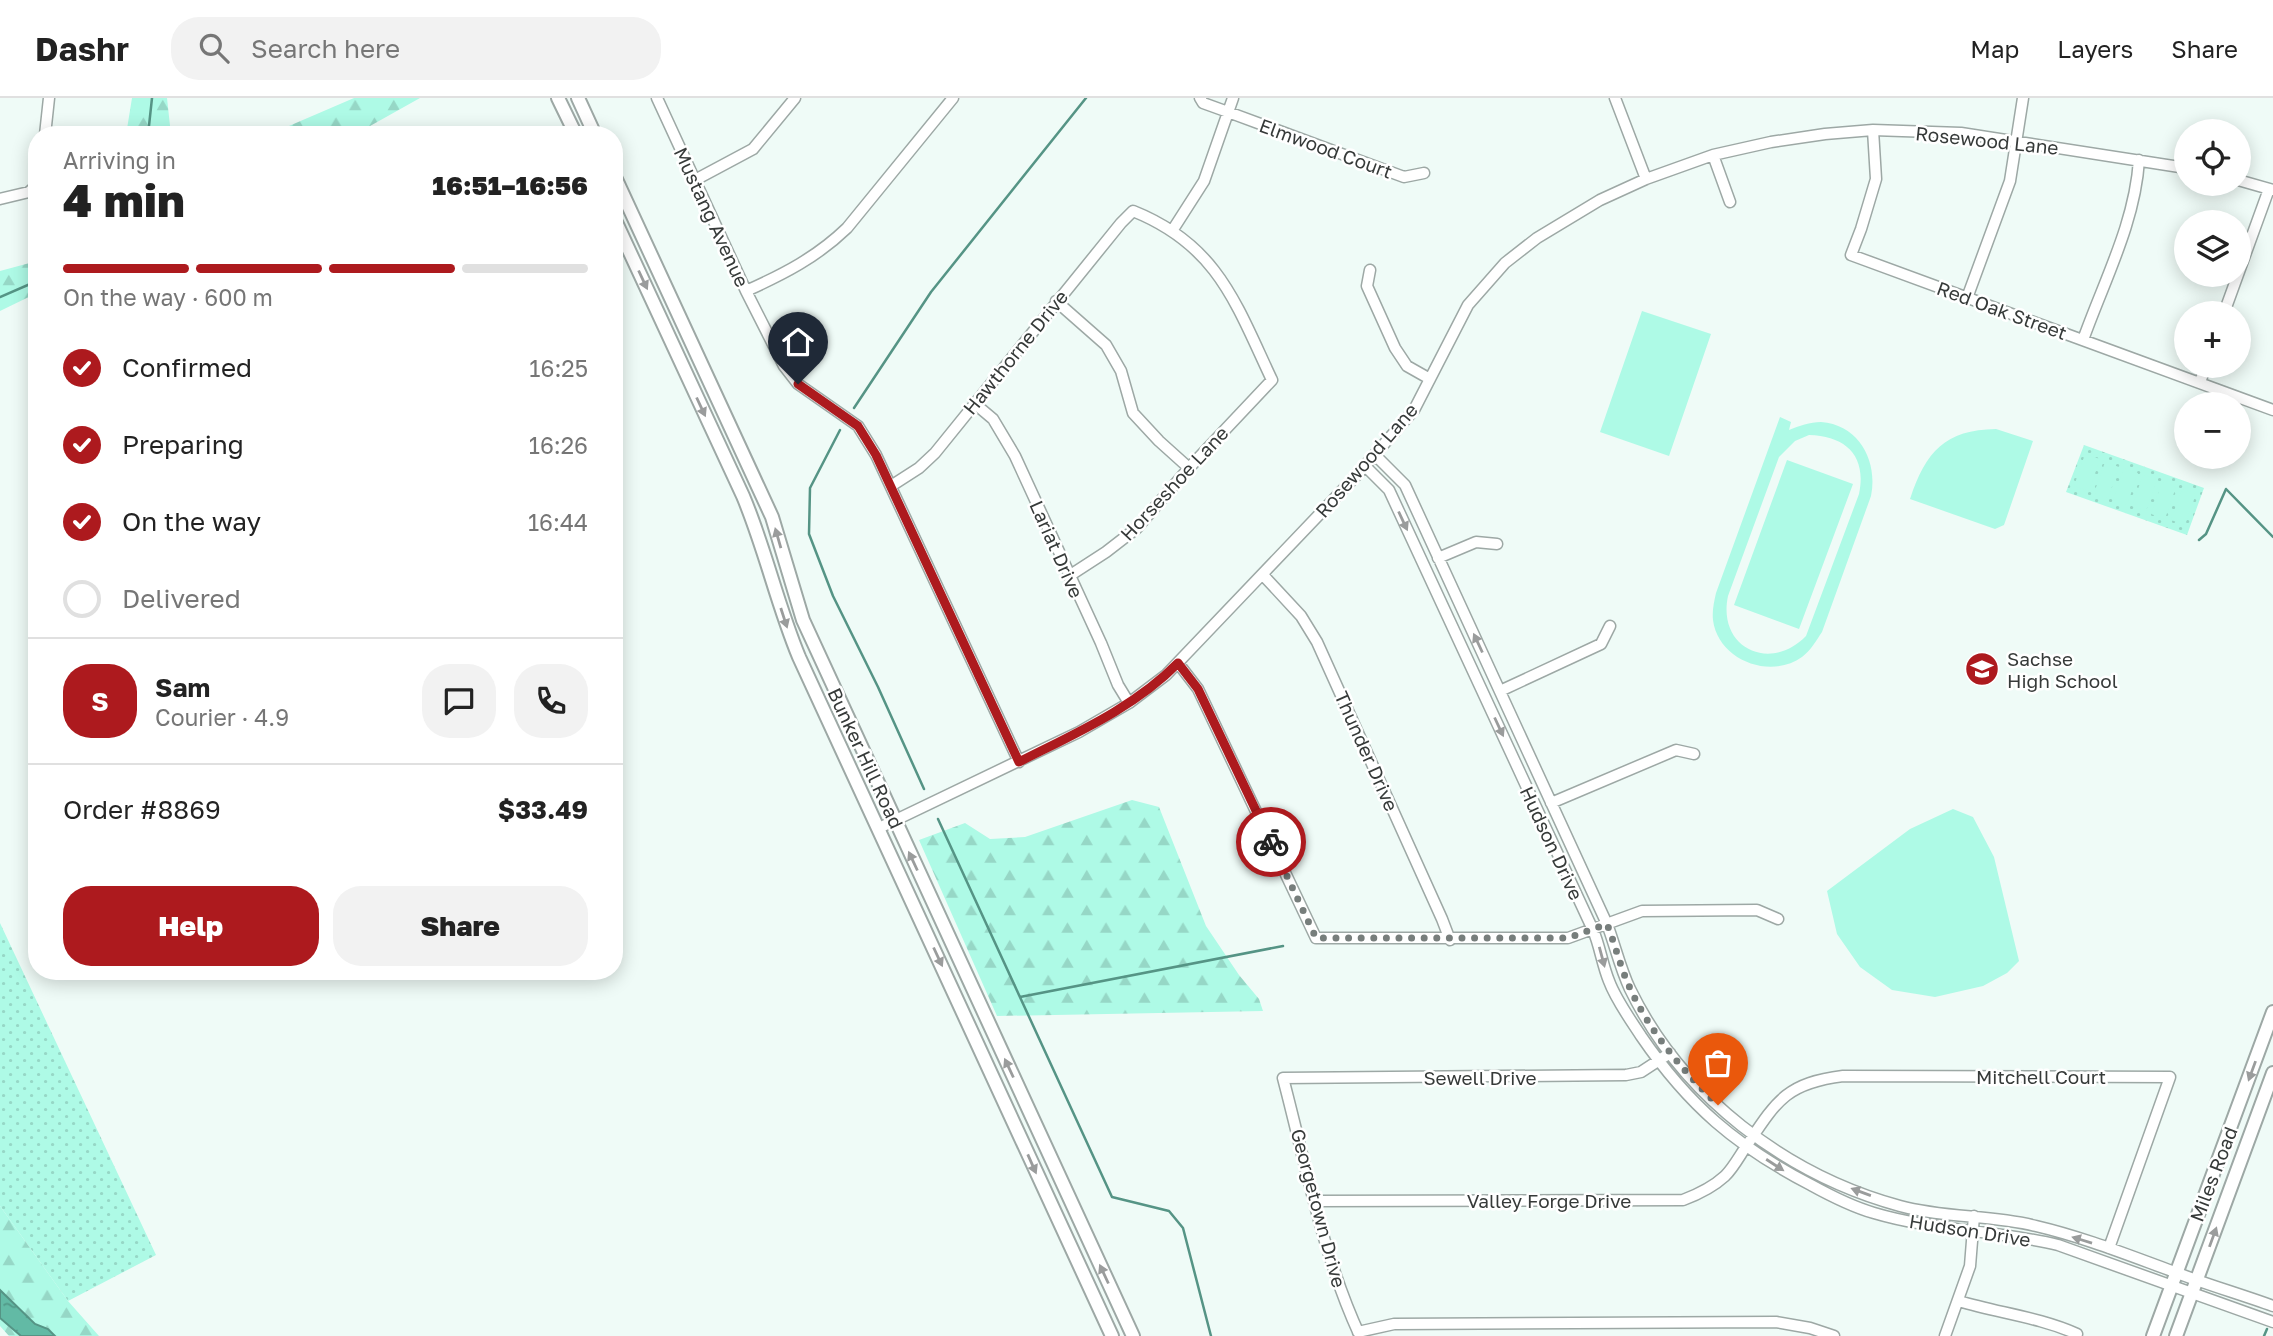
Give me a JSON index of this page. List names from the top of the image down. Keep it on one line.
{"streets":{"main road":["Bunker Hill Road","Miles Road"],"street":["Rosewood Lane","Elmwood Court","Mustang Avenue","Red Oak Street","Hawthorne Drive","Horseshoe Lane","Lariat Drive","Thunder Drive","Hudson Drive","Mitchell Court","Sewell Drive","Valley Forge Drive","Georgetown Drive"]},"crossings":[["Rosewood Lane","Mustang Avenue"],["Rosewood Lane","Red Oak Street"],["Rosewood Lane","Lariat Drive"],["Rosewood Lane","Thunder Drive"],["Rosewood Lane","Bunker Hill Road"],["Rosewood Lane","Hudson Drive"],["Mustang Avenue","Hawthorne Drive"],["Hawthorne Drive","Horseshoe Lane"],["Hawthorne Drive","Lariat Drive"],["Horseshoe Lane","Lariat Drive"],["Hudson Drive","Mitchell Court"],["Hudson Drive","Sewell Drive"],["Hudson Drive","Miles Road"],["Hudson Drive","Valley Forge Drive"],["Mitchell Court","Valley Forge Drive"],["Sewell Drive","Georgetown Drive"],["Valley Forge Drive","Georgetown Drive"]],"places":{"school or university":["Sachse High School"]},"page":{"header":"Dashr","search":"Search here","nav":["Map","Layers","Share"],"map_buttons":["+","−"],"heading":["4 min","Arriving in","16:51–16:56"],"panel":["Sam","Courier · 4.9","Order #8869","$33.49"],"bar":"On the way · 600 m","list":[["Confirmed","16:25"],["Preparing","16:26"],["On the way","16:44"],"Delivered"],"round":"S","buttons":["Help","Share"]}}
